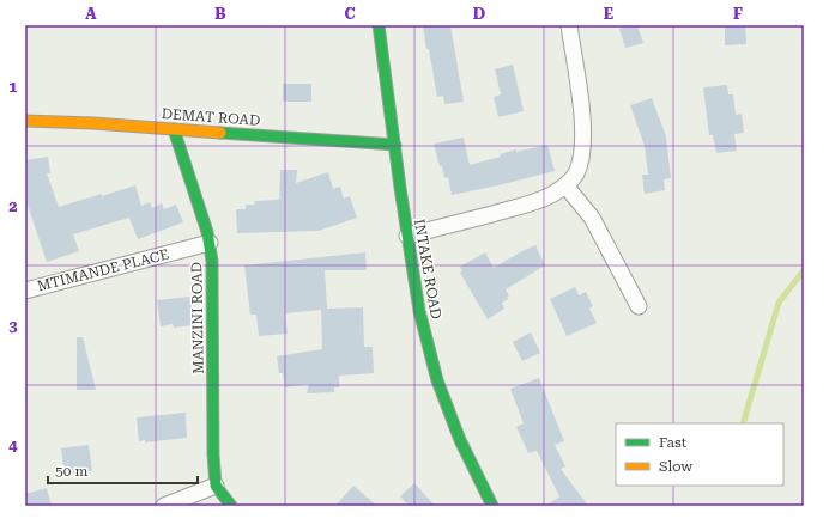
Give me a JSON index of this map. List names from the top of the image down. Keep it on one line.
{"streets":{"street":["DEMAT ROAD","INTAKE ROAD","MTIMANDE PLACE","MANZINI ROAD"]},"crossings":[["DEMAT ROAD","INTAKE ROAD"],["DEMAT ROAD","MANZINI ROAD"],["MTIMANDE PLACE","MANZINI ROAD"]],"legend":["Fast","Slow"],"scale_bar":"50 m","grid":{"columns":["A","B","C","D","E","F"],"rows":["1","2","3","4"]}}
